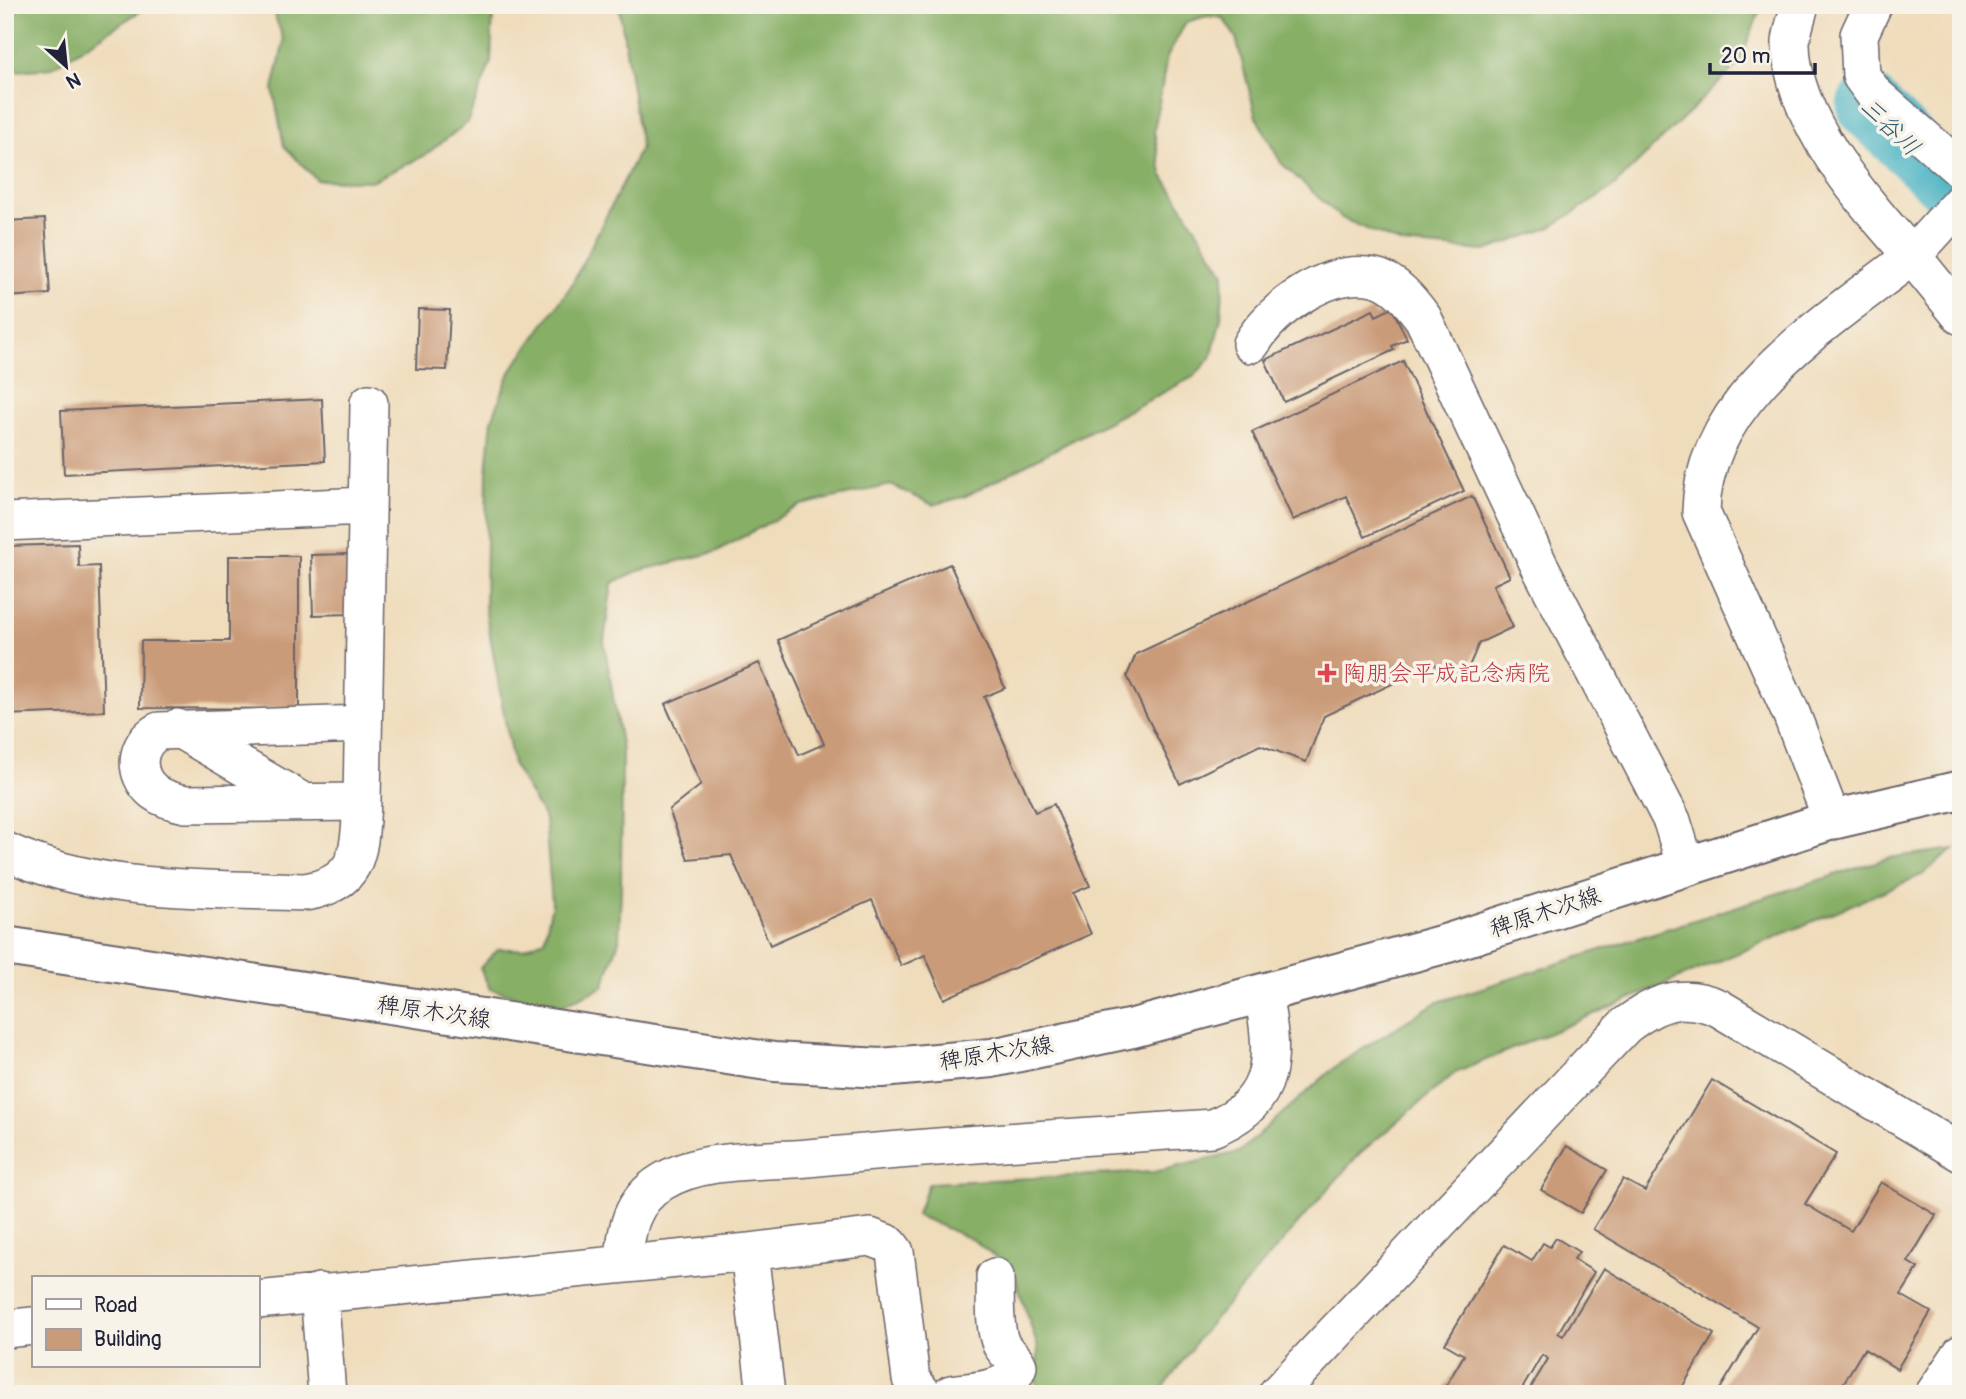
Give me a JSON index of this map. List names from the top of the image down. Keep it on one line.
{"streets":{"main road":["稗原木次線"]},"water":["三谷川"],"places":{"health":["陶朋会平成記念病院"]},"legend":["Road","Building"],"scale_bar":"20 m","north":"bottom right"}
